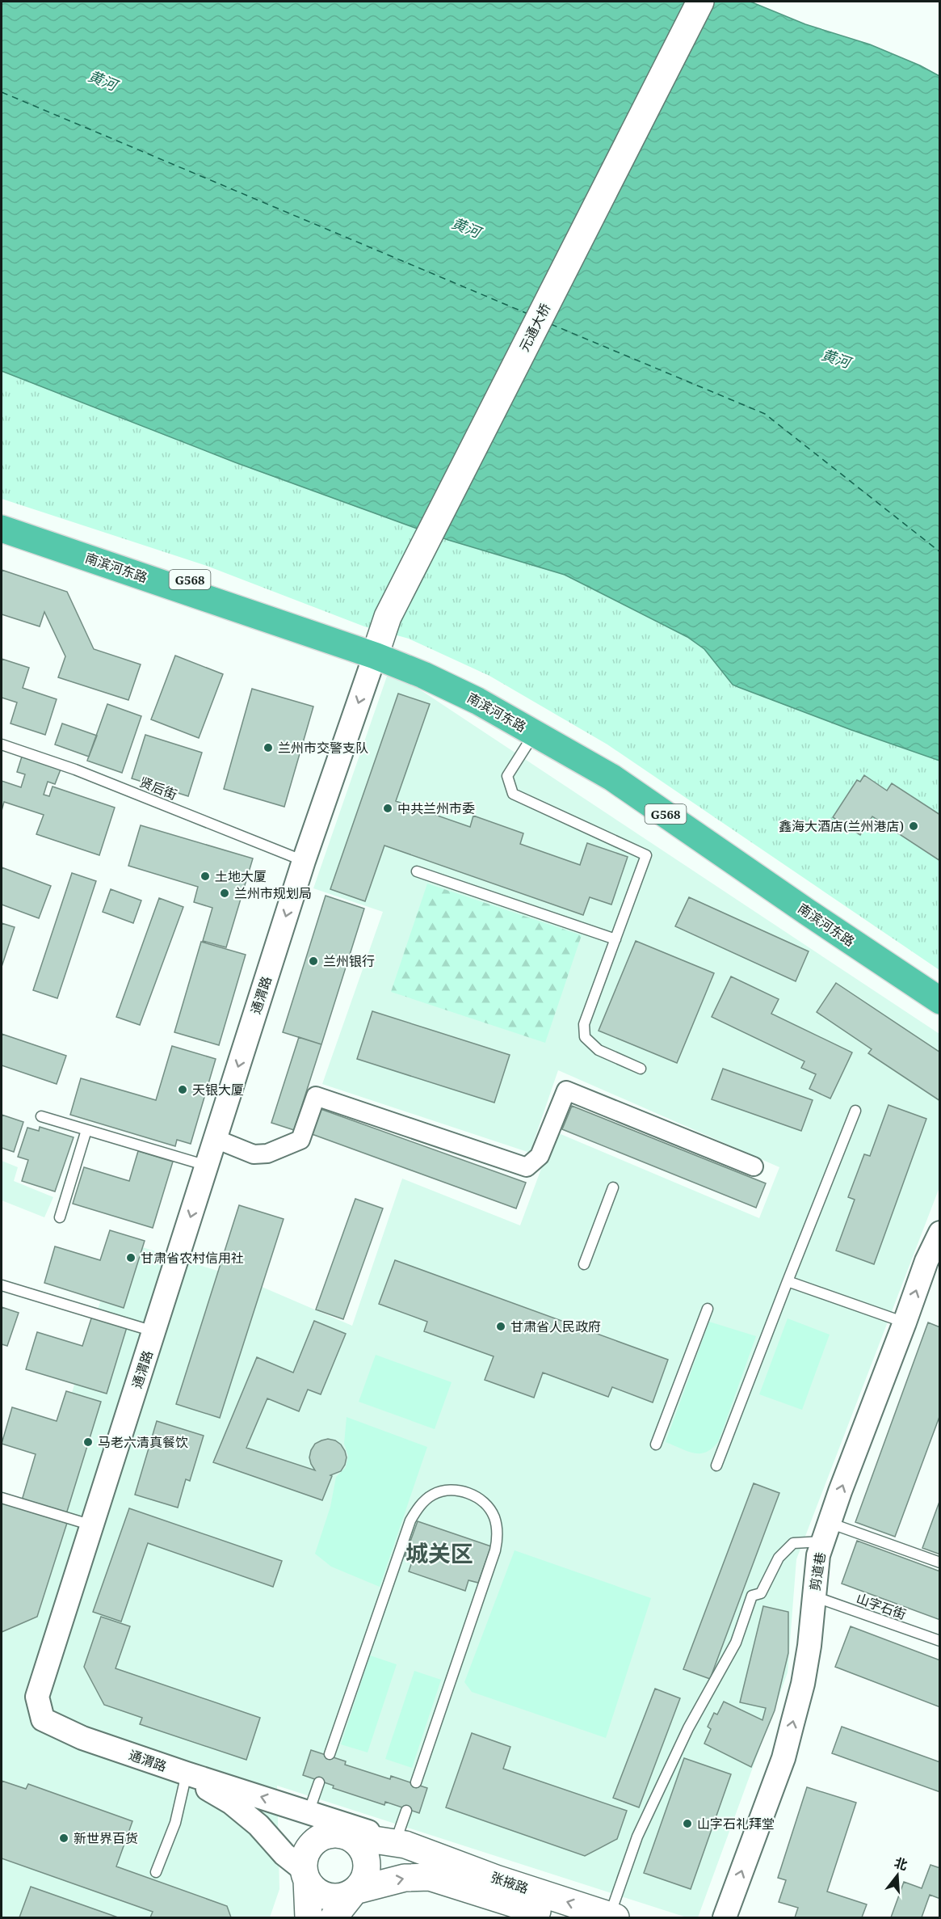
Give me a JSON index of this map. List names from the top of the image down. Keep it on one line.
{"streets":{"highway":["南滨河东路","G568"],"main road":["元通大桥","张掖路"],"street":["通渭路","剪道巷"],"lane":["贤后街","山字石街"]},"crossings":[["元通大桥","南滨河东路"],["元通大桥","通渭路"],["南滨河东路","通渭路"],["贤后街","通渭路"],["通渭路","张掖路"],["剪道巷","山字石街"]],"one_way":["通渭路","剪道巷"],"districts":["城关区"],"water":["黄河"],"places":["兰州市交警支队","中共兰州市委","鑫海大酒店(兰州港店)","土地大厦","兰州市规划局","兰州银行","天银大厦","甘肃省农村信用社","甘肃省人民政府","马老六清真餐饮","山字石礼拜堂","新世界百货"],"north":"top"}
